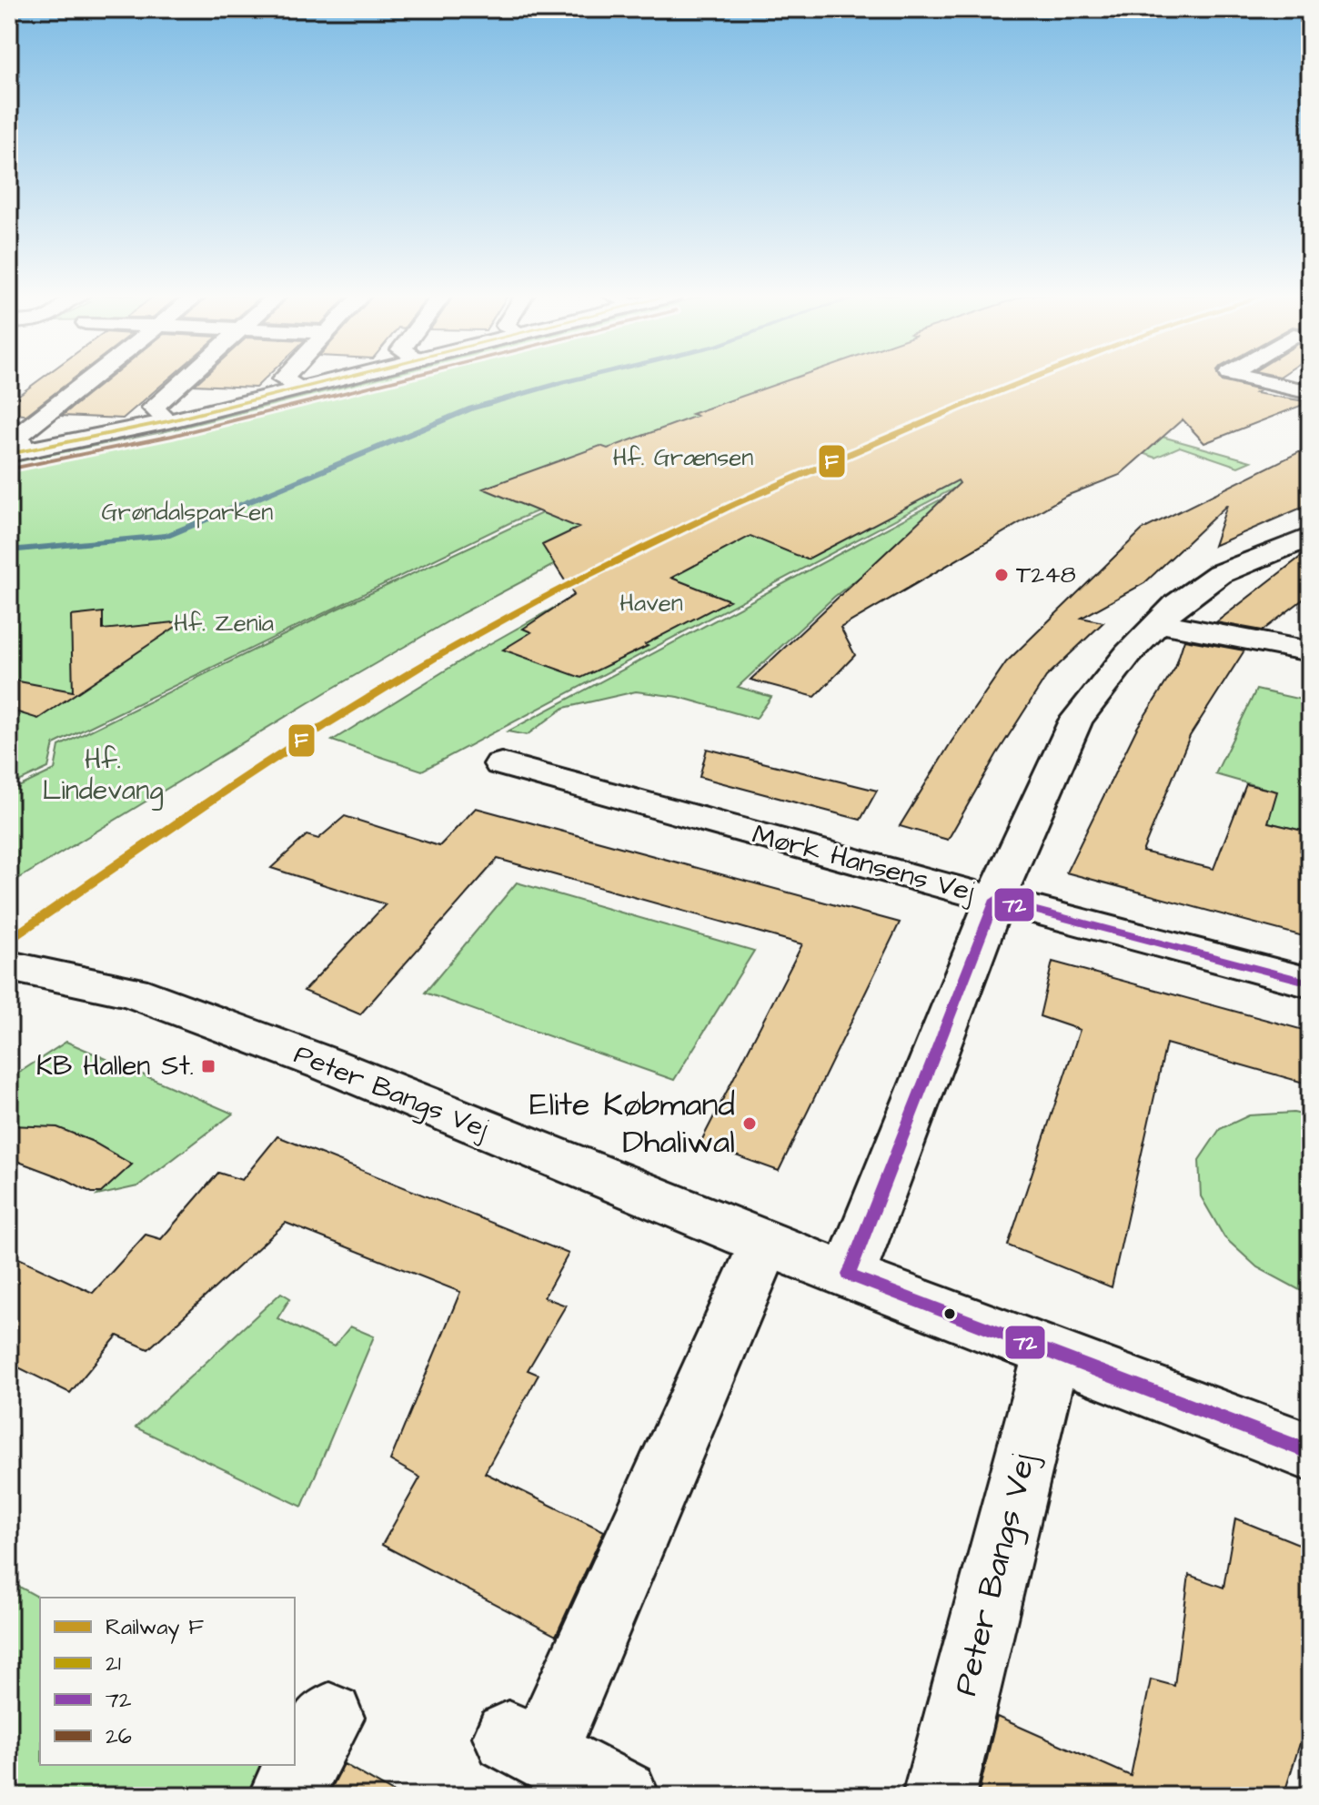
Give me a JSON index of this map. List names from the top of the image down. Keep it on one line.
{"streets":{"street":["Mørk Hansens Vej","Peter Bangs Vej"]},"parks":["Hf. Grænsen","Grøndalsparken","Haven","Hf. Zenia","Hf. Lindevang"],"places":{"other":["T248","Elite Købmand Dhaliwal"],"transit":["KB Hallen St."]},"lines":["rail line F","transit line 21","transit line 26","transit line 72"],"legend":["Railway F","21","72","26"]}
